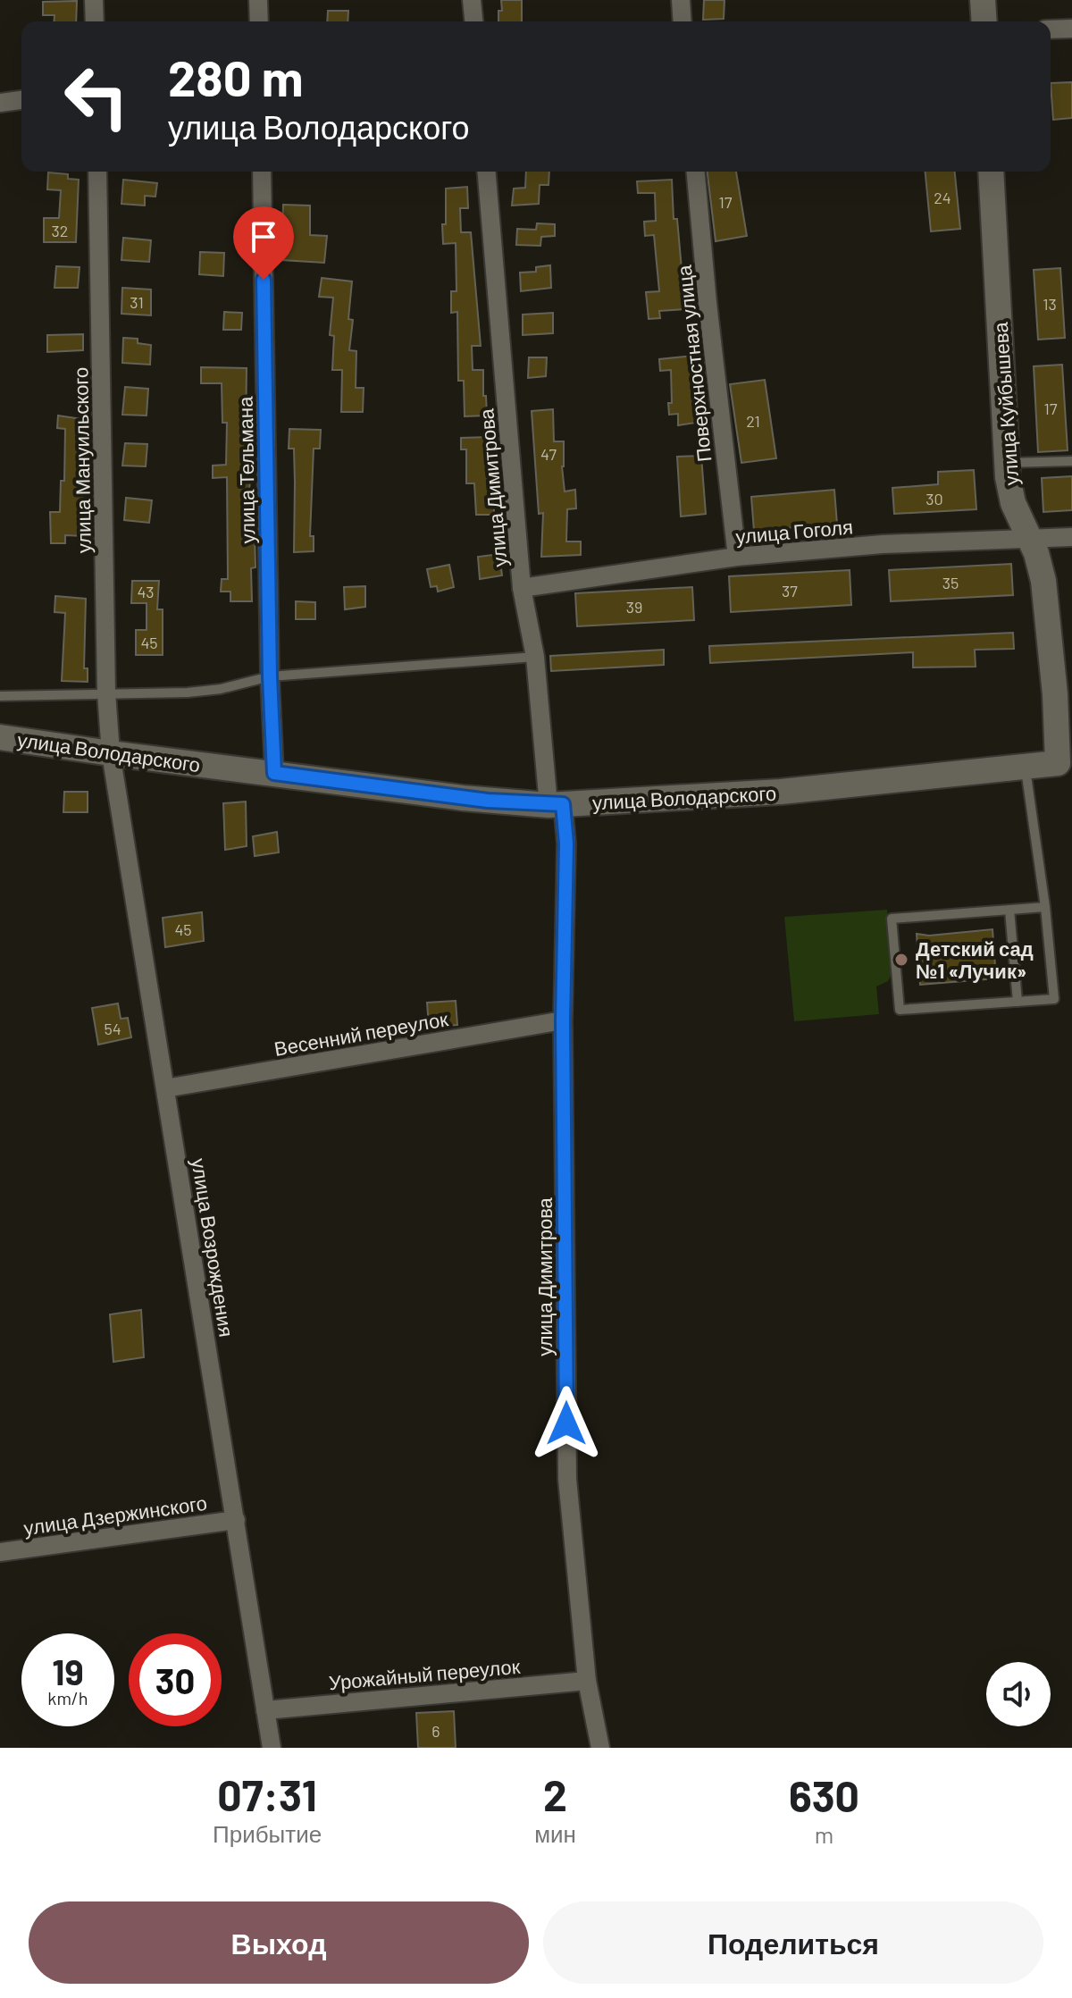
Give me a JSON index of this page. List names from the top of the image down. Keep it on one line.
{"streets":{"street":["Поверхностная улица","улица Куйбышева","улица Мануильского","улица Тельмана","улица Димитрова","улица Гоголя","улица Володарского","Весенний переулок","улица Возрождения","улица Дзержинского","Урожайный переулок"]},"crossings":[["Поверхностная улица","улица Гоголя"],["улица Куйбышева","улица Гоголя"],["улица Куйбышева","улица Володарского"],["улица Мануильского","улица Володарского"],["улица Мануильского","улица Возрождения"],["улица Тельмана","улица Володарского"],["улица Димитрова","улица Гоголя"],["улица Димитрова","улица Володарского"],["улица Димитрова","Весенний переулок"],["улица Димитрова","Урожайный переулок"],["улица Володарского","улица Возрождения"],["Весенний переулок","улица Возрождения"],["улица Возрождения","улица Дзержинского"],["улица Возрождения","Урожайный переулок"]],"places":["Детский сад №1 «Лучик»"],"house_numbers":["24","17","32","31","13","17","21","47","30","35","37","43","39","45","45","54","6"],"page":{"turn":["280 m","улица Володарского"],"speed":"19 km/h","limit":"30","eta":["07:31","Прибытие","2","мин","630","m"],"buttons":["Выход","Поделиться"]}}
